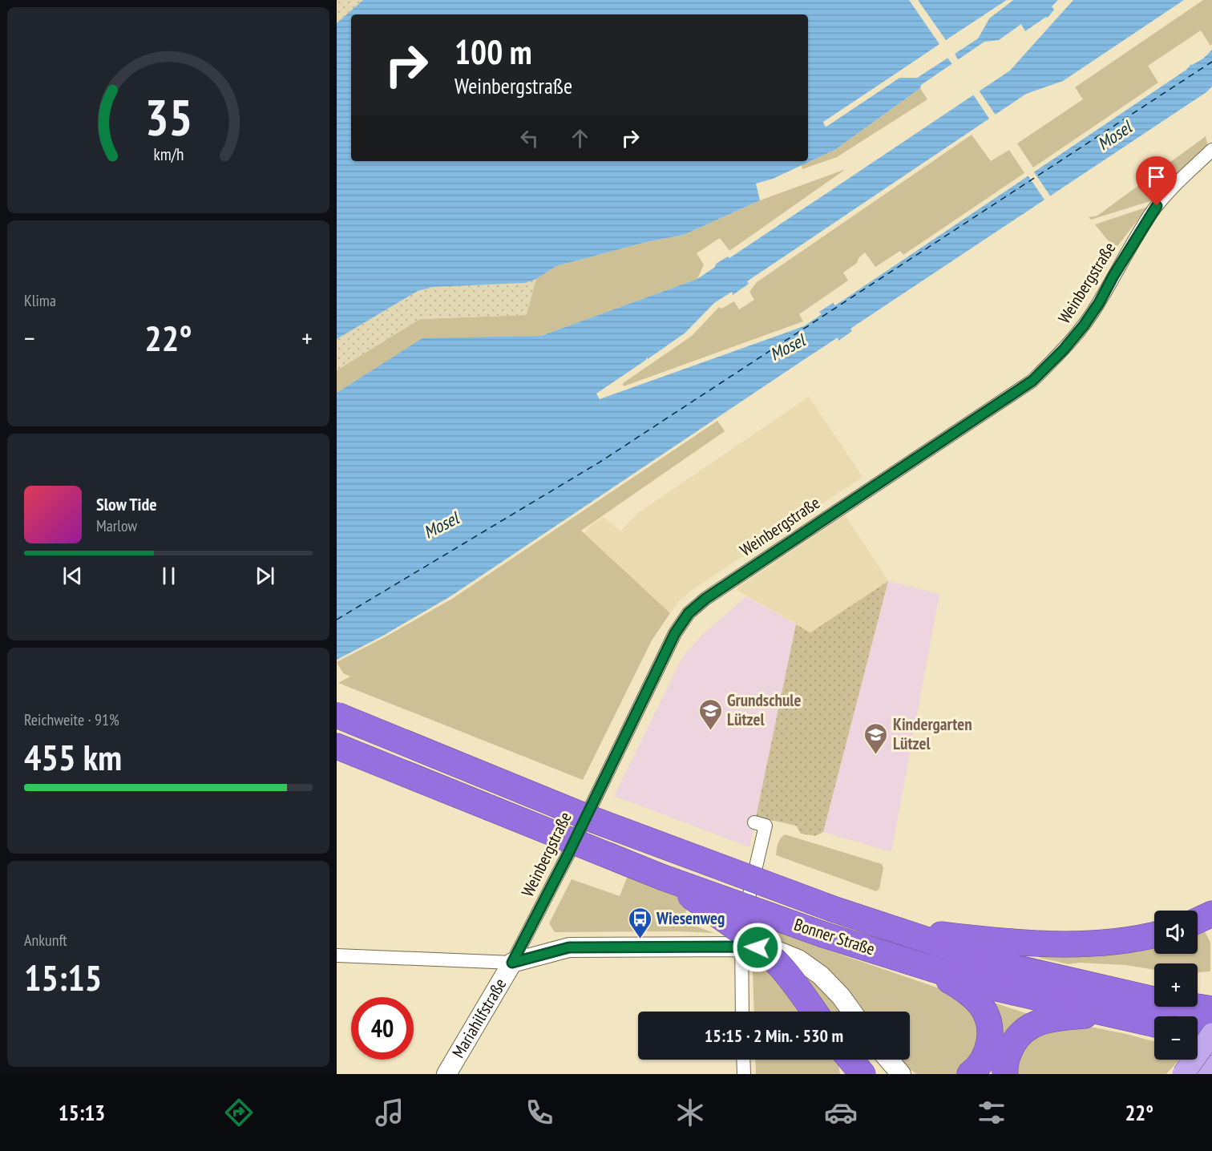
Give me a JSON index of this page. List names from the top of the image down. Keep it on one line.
{"streets":{"highway":["Bonner Straße"],"street":["Weinbergstraße","Mariahilfstraße"]},"crossings":[["Weinbergstraße","Mariahilfstraße"]],"water":["Mosel"],"places":{"school or university":["Grundschule Lützel","Kindergarten Lützel"],"bus stop":["Wiesenweg"]},"page":{"turn":["100 m","Weinbergstraße"],"tile":["Klima",["Reichweite · 91%","455 km"],["Ankunft","15:15"]],"heat":["−","22°","+"],"song":["Slow Tide","Marlow"],"map_buttons":["+","−"],"limit":"40","trip":"15:15 · 2 Min. · 530 m","tabs":["15:13","22°"],"gauge":["35","km/h"]}}
